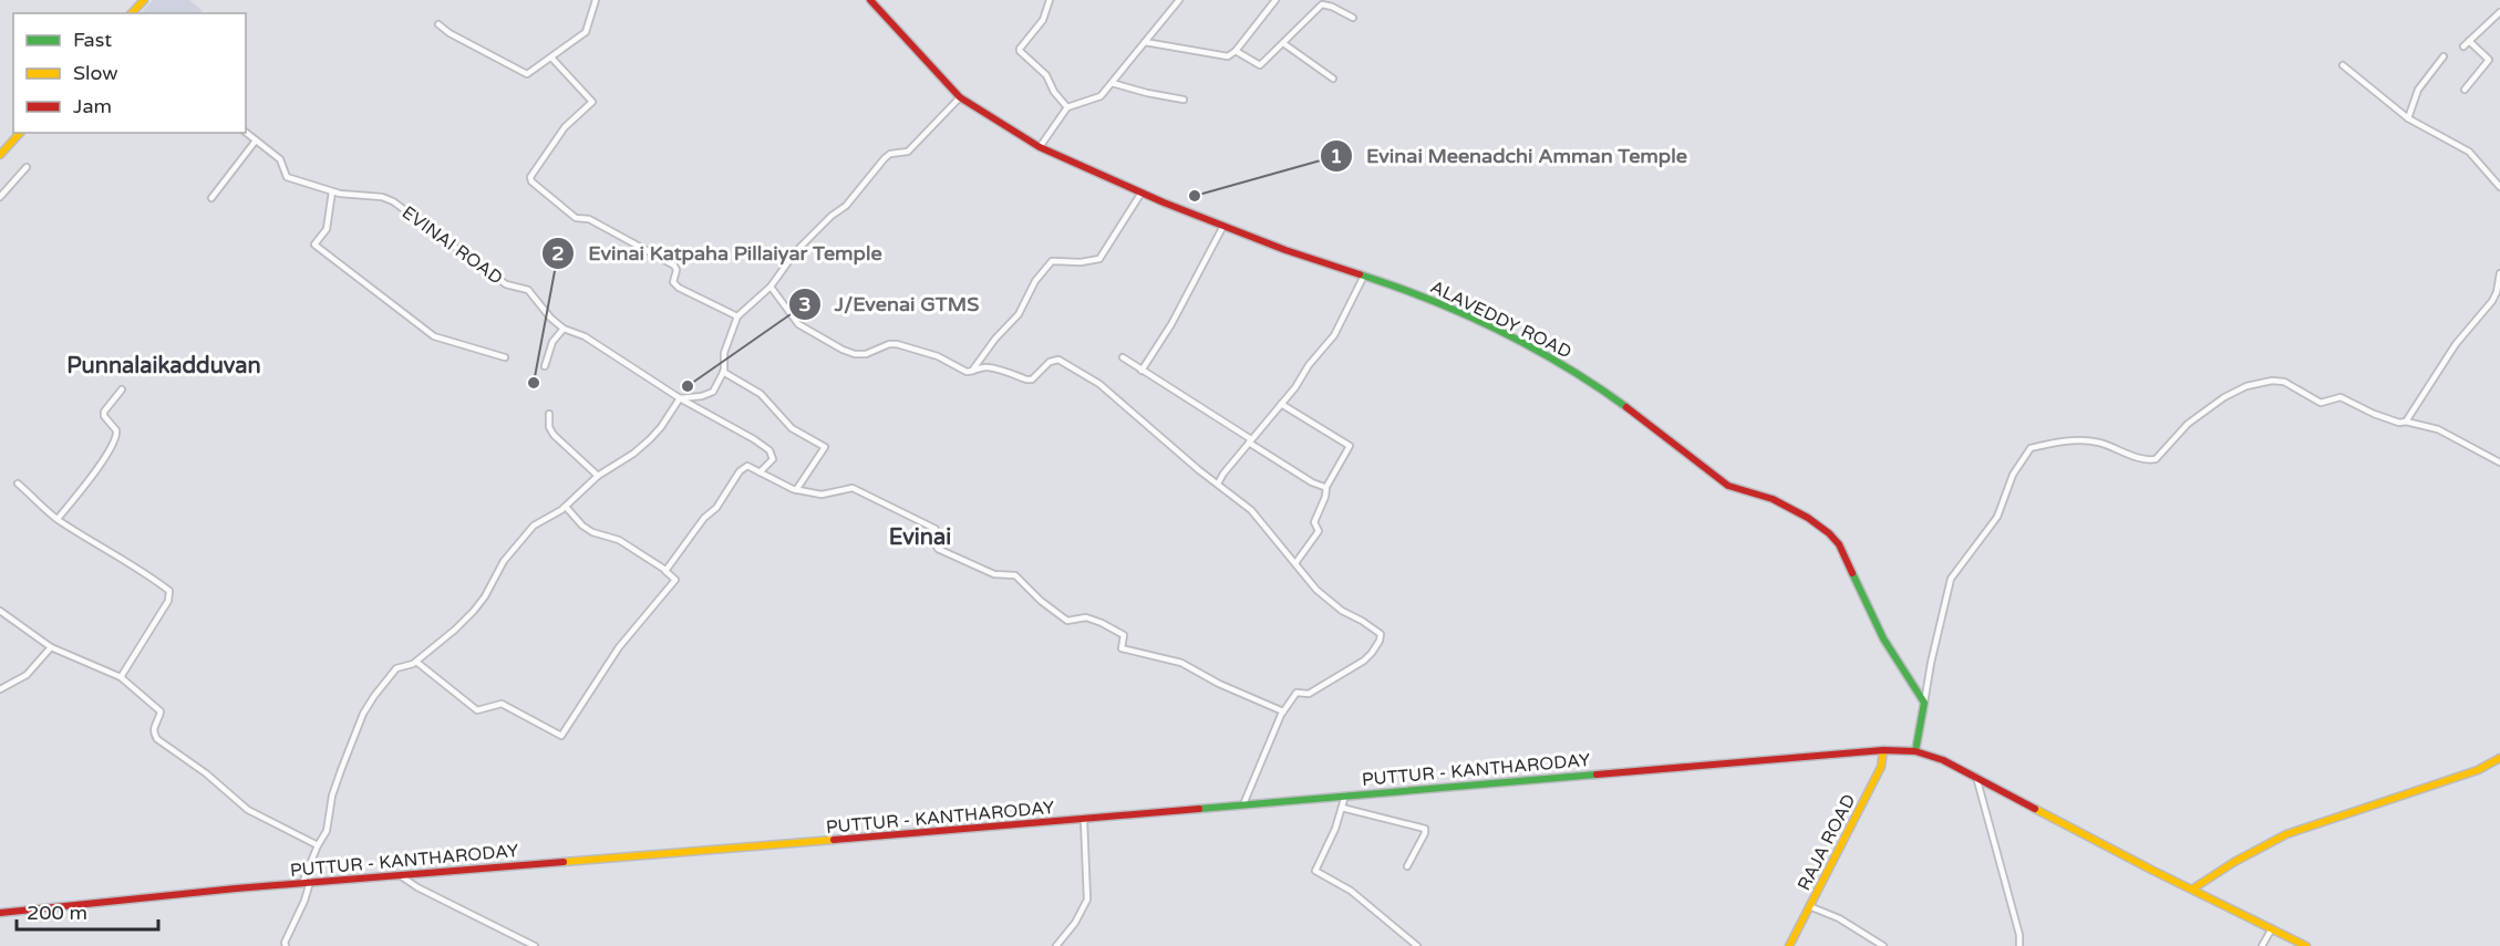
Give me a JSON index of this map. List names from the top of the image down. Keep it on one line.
{"streets":{"main road":["ALAVEDDY ROAD","PUTTUR - KANTHARODAY","RAJA ROAD"],"street":["EVINAI ROAD"]},"crossings":[["PUTTUR - KANTHARODAY","RAJA ROAD"]],"districts":["Punnalaikadduvan","Evinai"],"places":["Evinai Meenadchi Amman Temple","Evinai Katpaha Pillaiyar Temple","J/Evenai GTMS"],"legend":["Fast","Slow","Jam"],"scale_bar":"200 m"}
